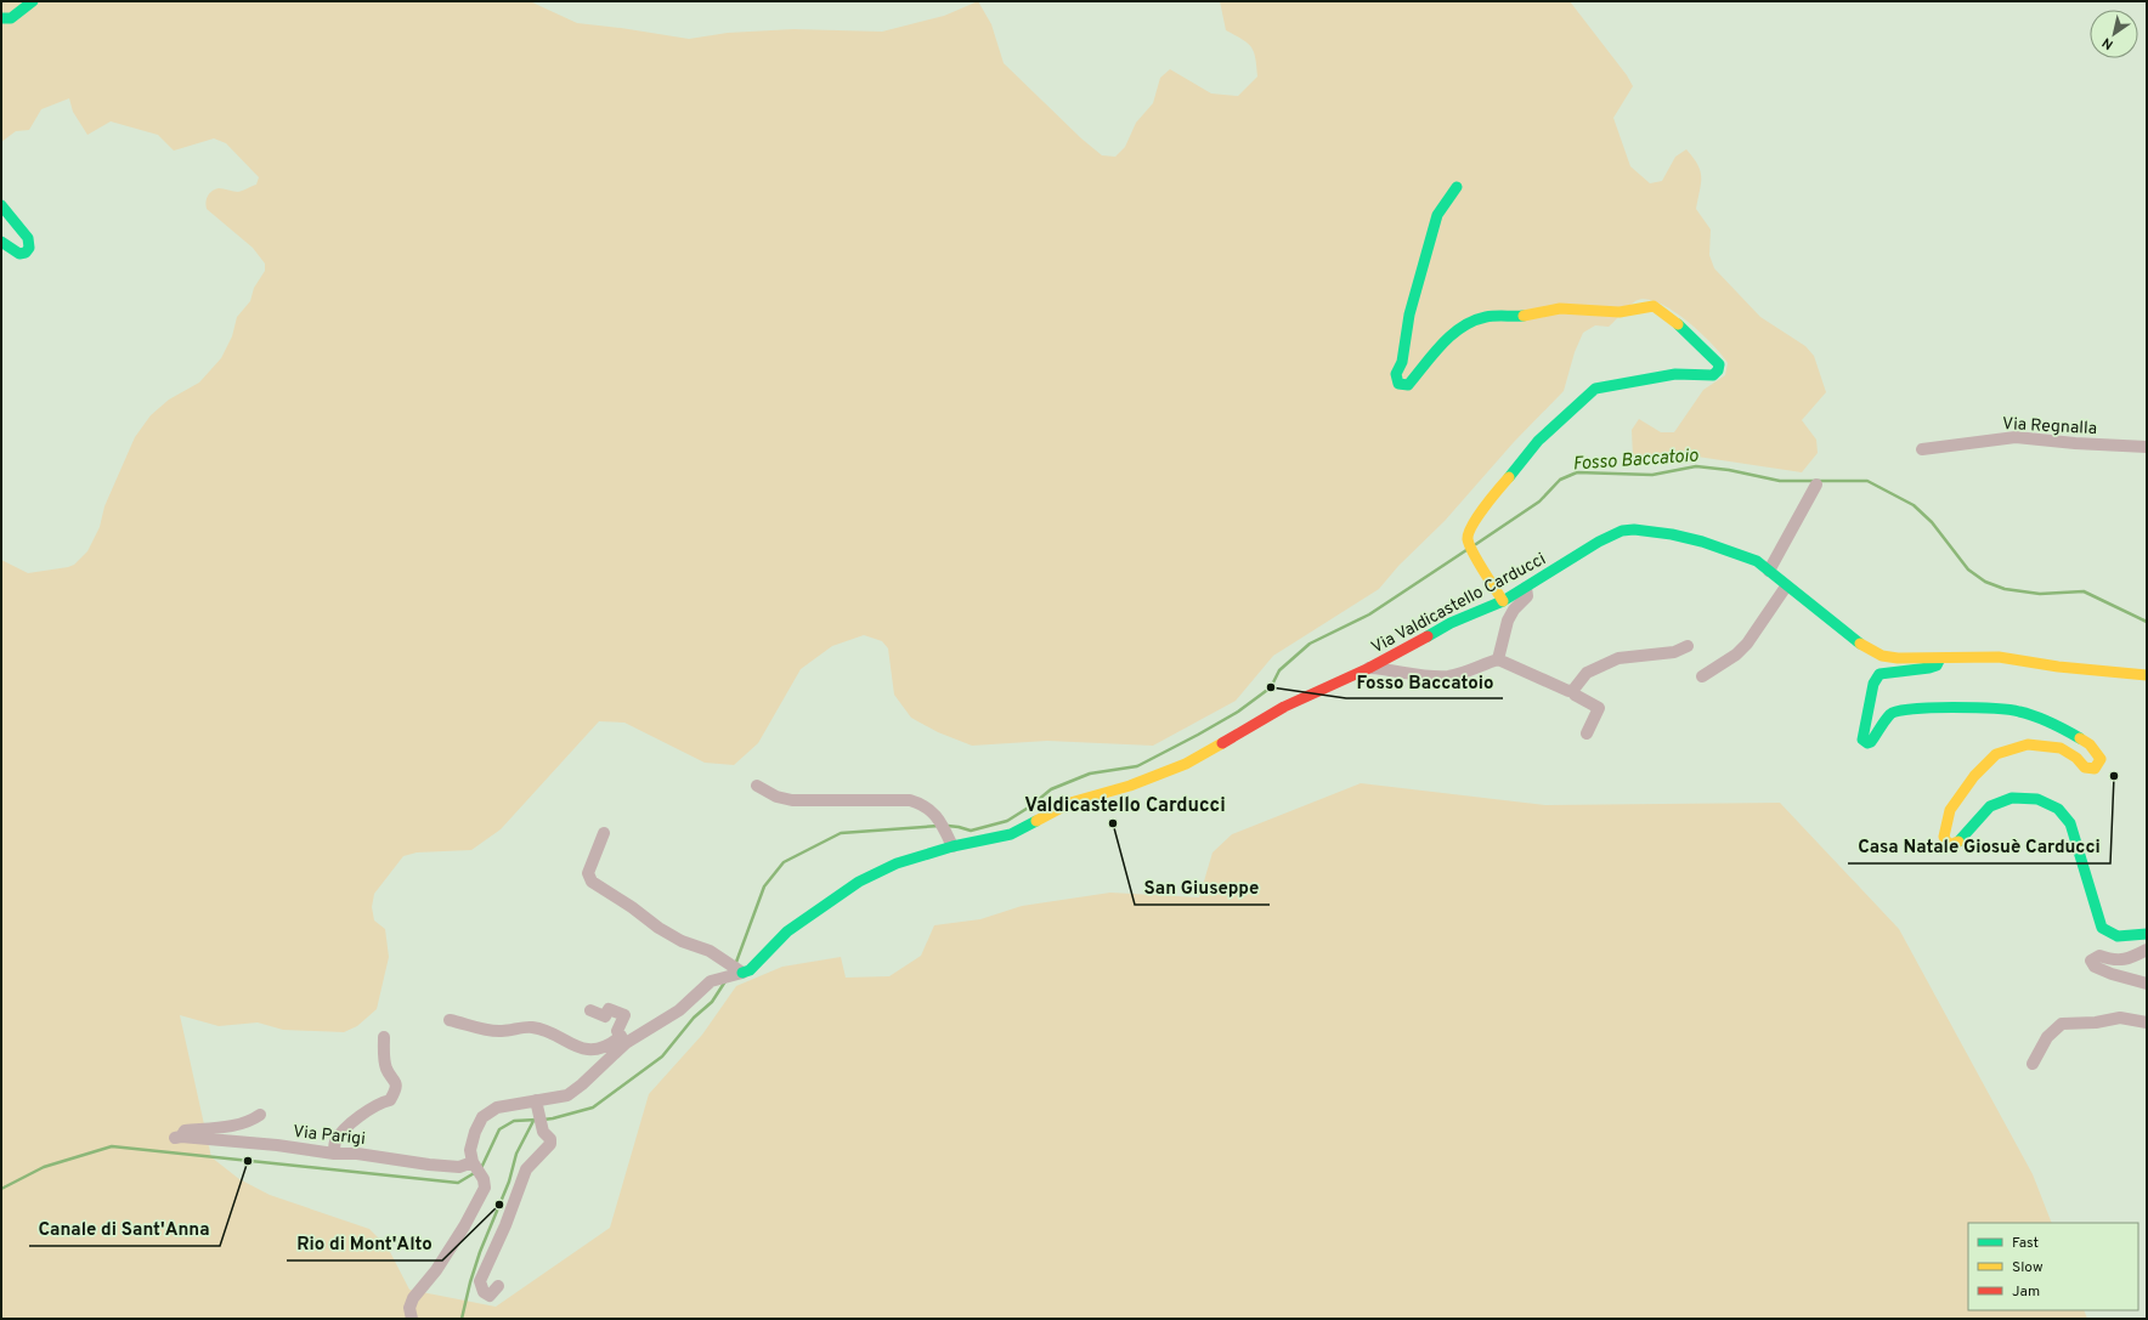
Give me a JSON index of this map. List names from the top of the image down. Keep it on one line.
{"streets":{"street":["Via Regnalla","Via Valdicastello Carducci","Via Parigi"]},"crossings":[["Via Valdicastello Carducci","Via Parigi"]],"districts":["Valdicastello Carducci"],"water":["Fosso Baccatoio"],"places":["Fosso Baccatoio","Casa Natale Giosuè Carducci","San Giuseppe","Canale di Sant'Anna","Rio di Mont'Alto"],"legend":["Fast","Slow","Jam"],"north":"bottom left"}
